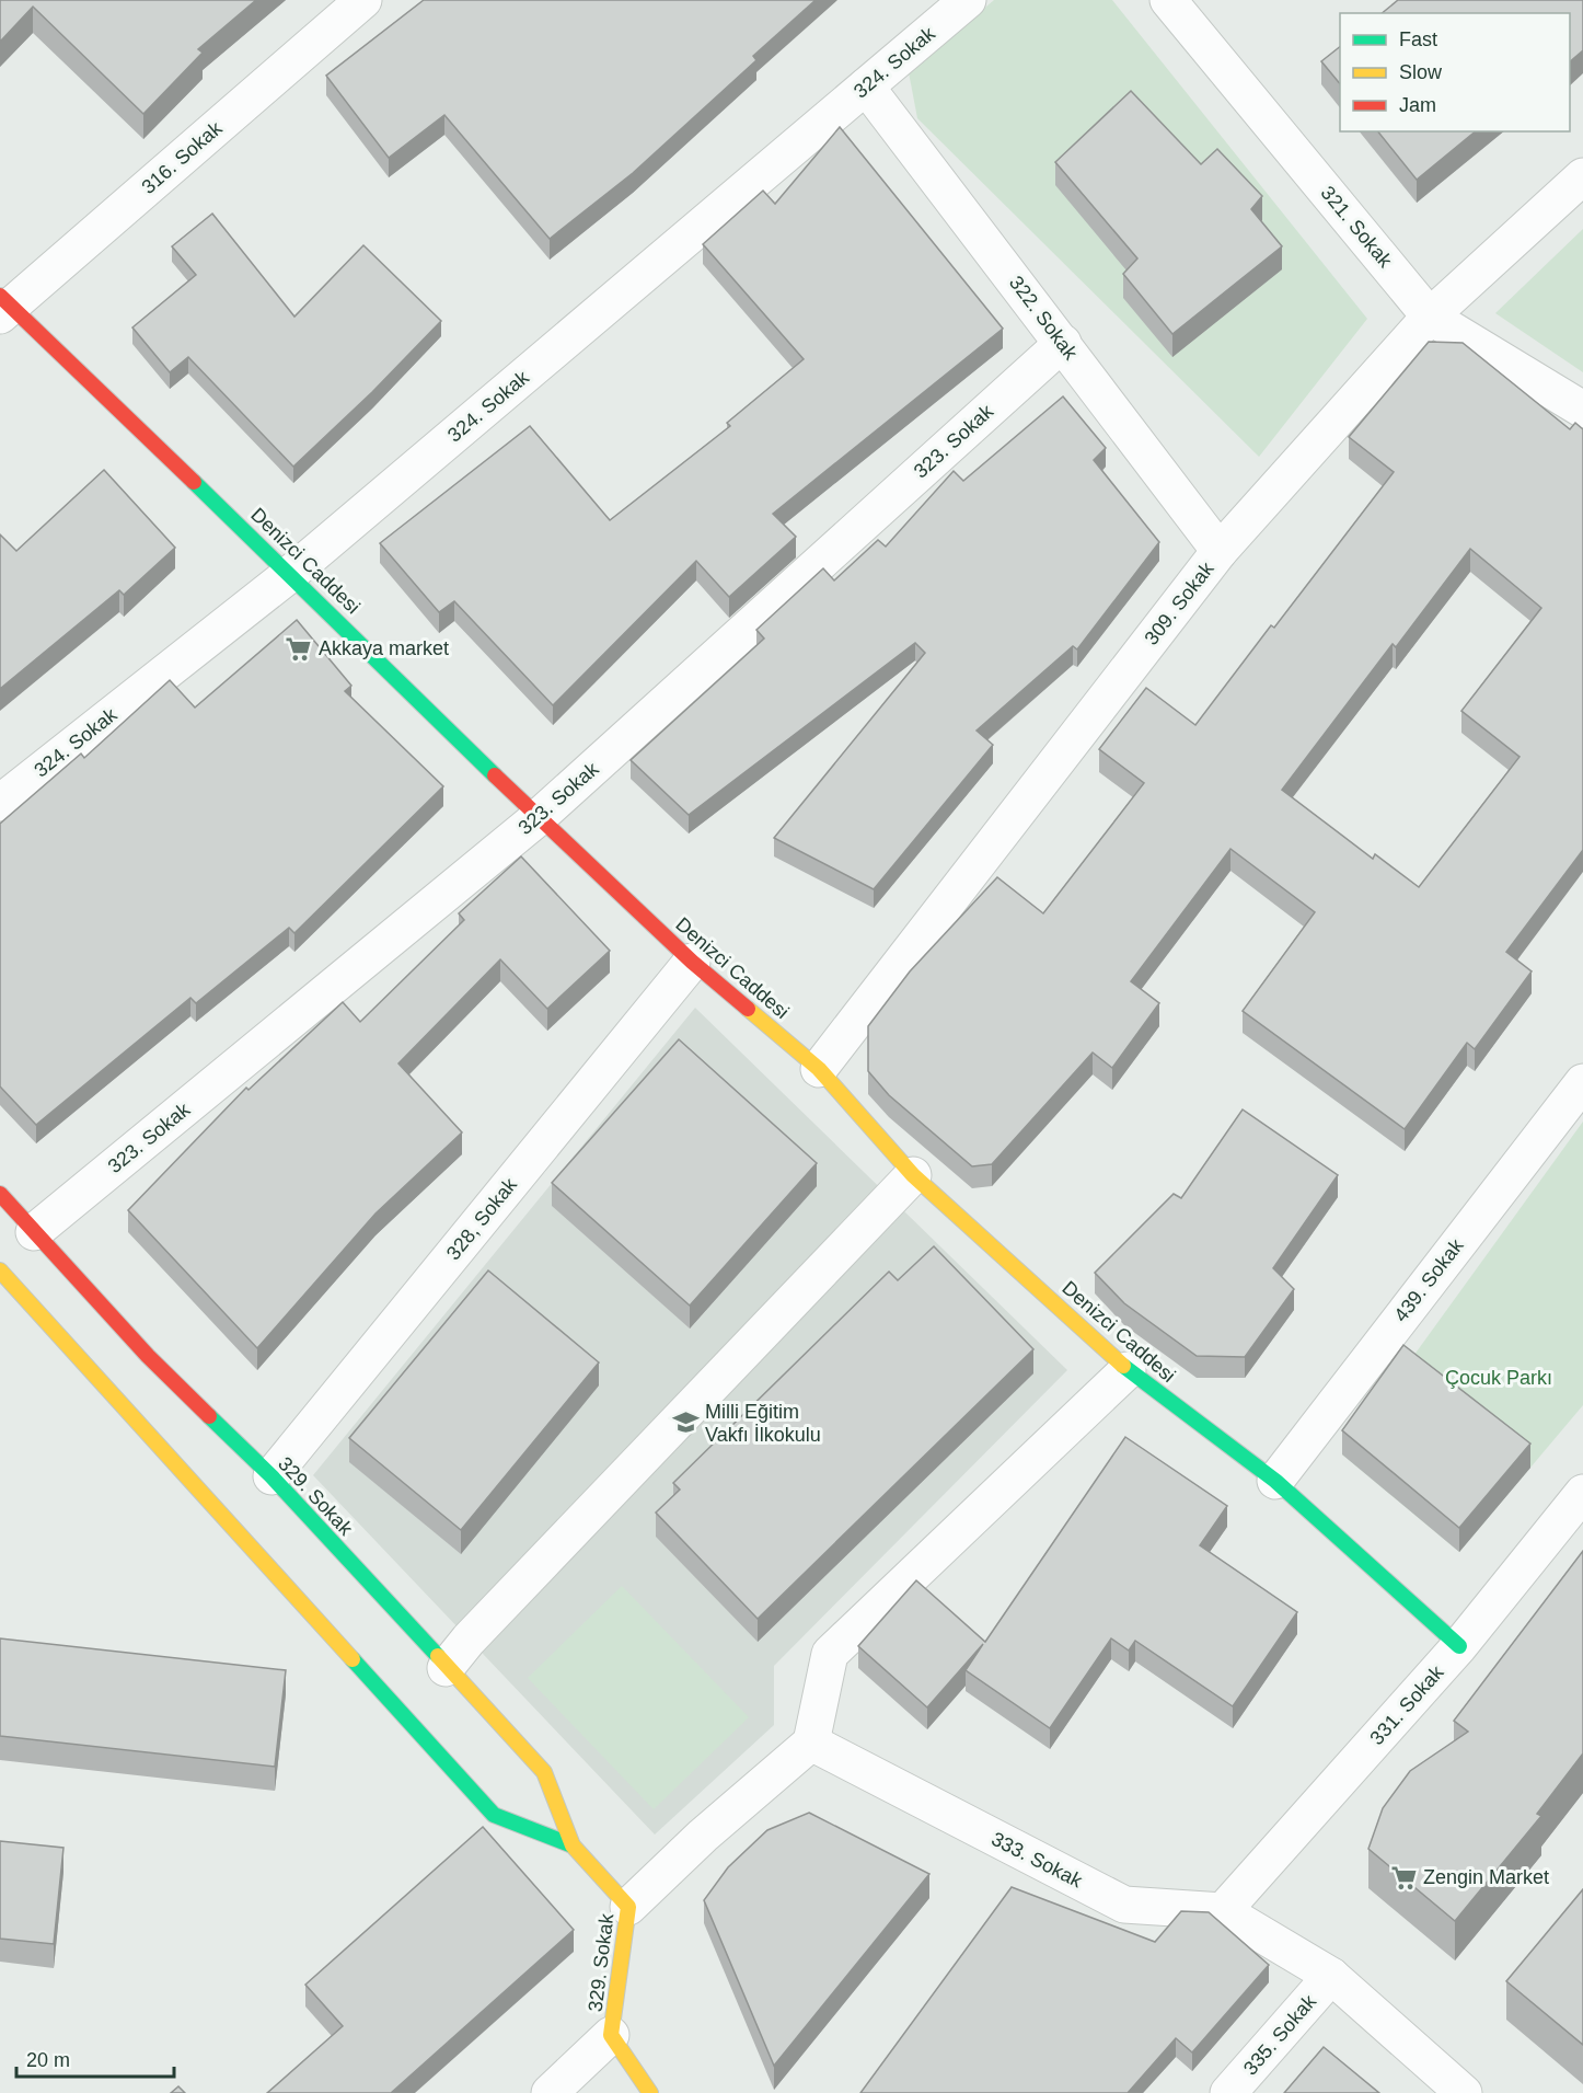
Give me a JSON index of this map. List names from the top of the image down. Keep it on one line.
{"streets":{"street":["324. Sokak","316. Sokak","321. Sokak","322. Sokak","323. Sokak","Denizci Caddesi","309. Sokak","328, Sokak","439. Sokak","329. Sokak","331. Sokak","333. Sokak","335. Sokak"]},"crossings":[["324. Sokak","322. Sokak"],["324. Sokak","Denizci Caddesi"],["316. Sokak","Denizci Caddesi"],["321. Sokak","309. Sokak"],["322. Sokak","323. Sokak"],["322. Sokak","309. Sokak"],["323. Sokak","Denizci Caddesi"],["323. Sokak","329. Sokak"],["Denizci Caddesi","309. Sokak"],["Denizci Caddesi","328, Sokak"],["Denizci Caddesi","439. Sokak"],["Denizci Caddesi","331. Sokak"],["328, Sokak","329. Sokak"],["331. Sokak","333. Sokak"],["333. Sokak","335. Sokak"]],"parks":["Çocuk Parkı"],"places":{"supermarket":["Akkaya market","Zengin Market"],"school or university":["Milli Eğitim Vakfı İlkokulu"]},"legend":["Fast","Slow","Jam"],"scale_bar":"20 m"}
